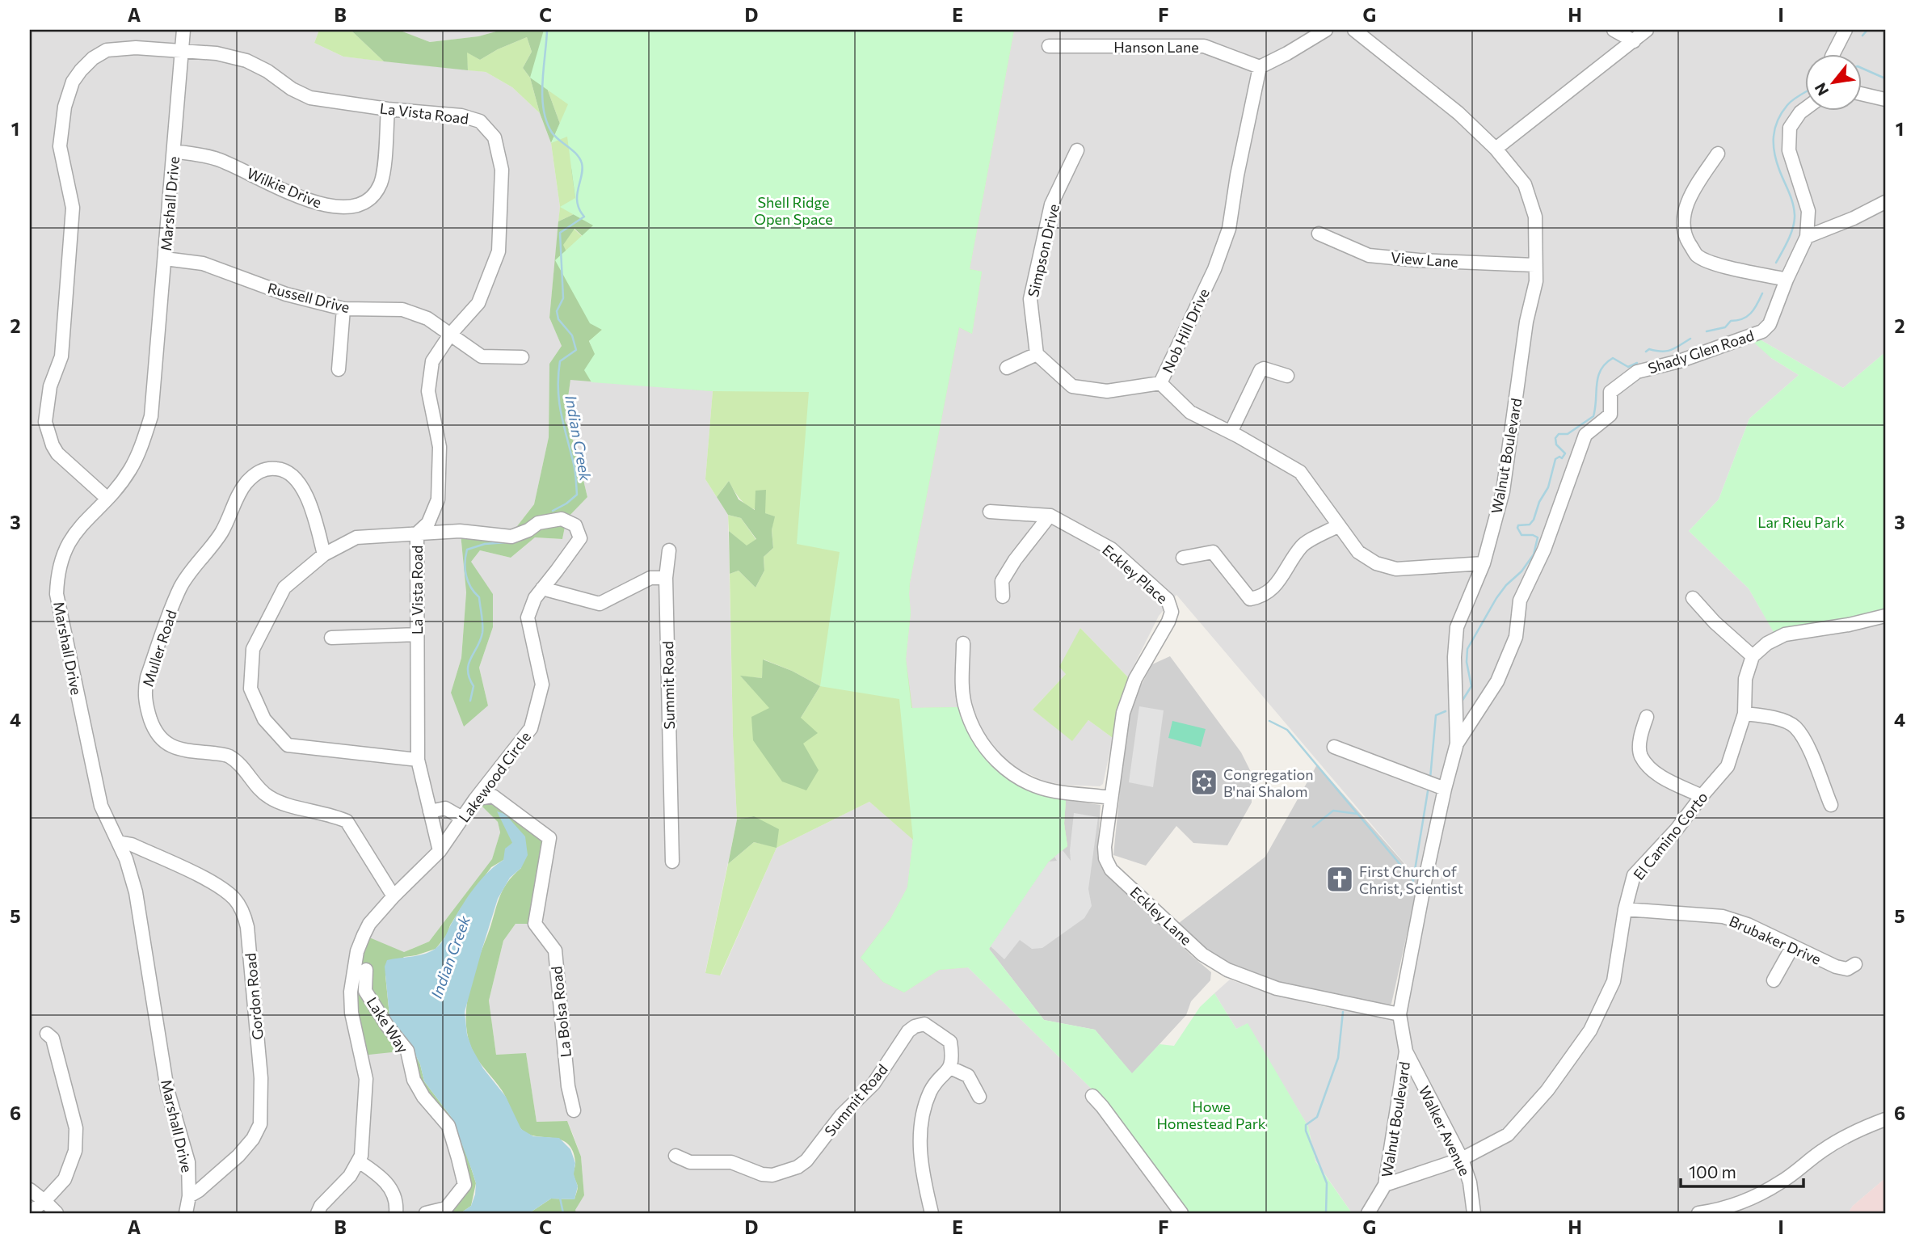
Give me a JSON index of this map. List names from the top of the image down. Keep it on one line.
{"streets":{"street":["Hanson Lane","La Vista Road","Wilkie Drive","Marshall Drive","Simpson Drive","View Lane","Russell Drive","Nob Hill Drive","Shady Glen Road","Walnut Boulevard","Eckley Place","Muller Road","Summit Road","Lakewood Circle","El Camino Corto","Eckley Lane","Brubaker Drive","Gordon Road","La Bolsa Road","Lake Way","Walker Avenue"]},"crossings":[["Hanson Lane","Nob Hill Drive"],["La Vista Road","Wilkie Drive"],["La Vista Road","Marshall Drive"],["La Vista Road","Russell Drive"],["La Vista Road","Lakewood Circle"],["Wilkie Drive","Marshall Drive"],["Marshall Drive","Russell Drive"],["Marshall Drive","Gordon Road"],["View Lane","Walnut Boulevard"],["Nob Hill Drive","Walnut Boulevard"],["Shady Glen Road","Walnut Boulevard"],["Walnut Boulevard","El Camino Corto"],["Walnut Boulevard","Eckley Lane"],["Walnut Boulevard","Walker Avenue"],["Eckley Place","Eckley Lane"],["Muller Road","Lakewood Circle"],["Lakewood Circle","La Bolsa Road"],["El Camino Corto","Brubaker Drive"],["El Camino Corto","Walker Avenue"]],"water":["Indian Creek"],"parks":["Shell Ridge Open Space","Lar Rieu Park","Howe Homestead Park"],"places":{"synagogue":["Congregation B'nai Shalom"],"church":["First Church of Christ, Scientist"]},"scale_bar":"100 m","north":"bottom left","grid":{"columns":["A","B","C","D","E","F","G","H","I"],"rows":["1","2","3","4","5","6"]}}
